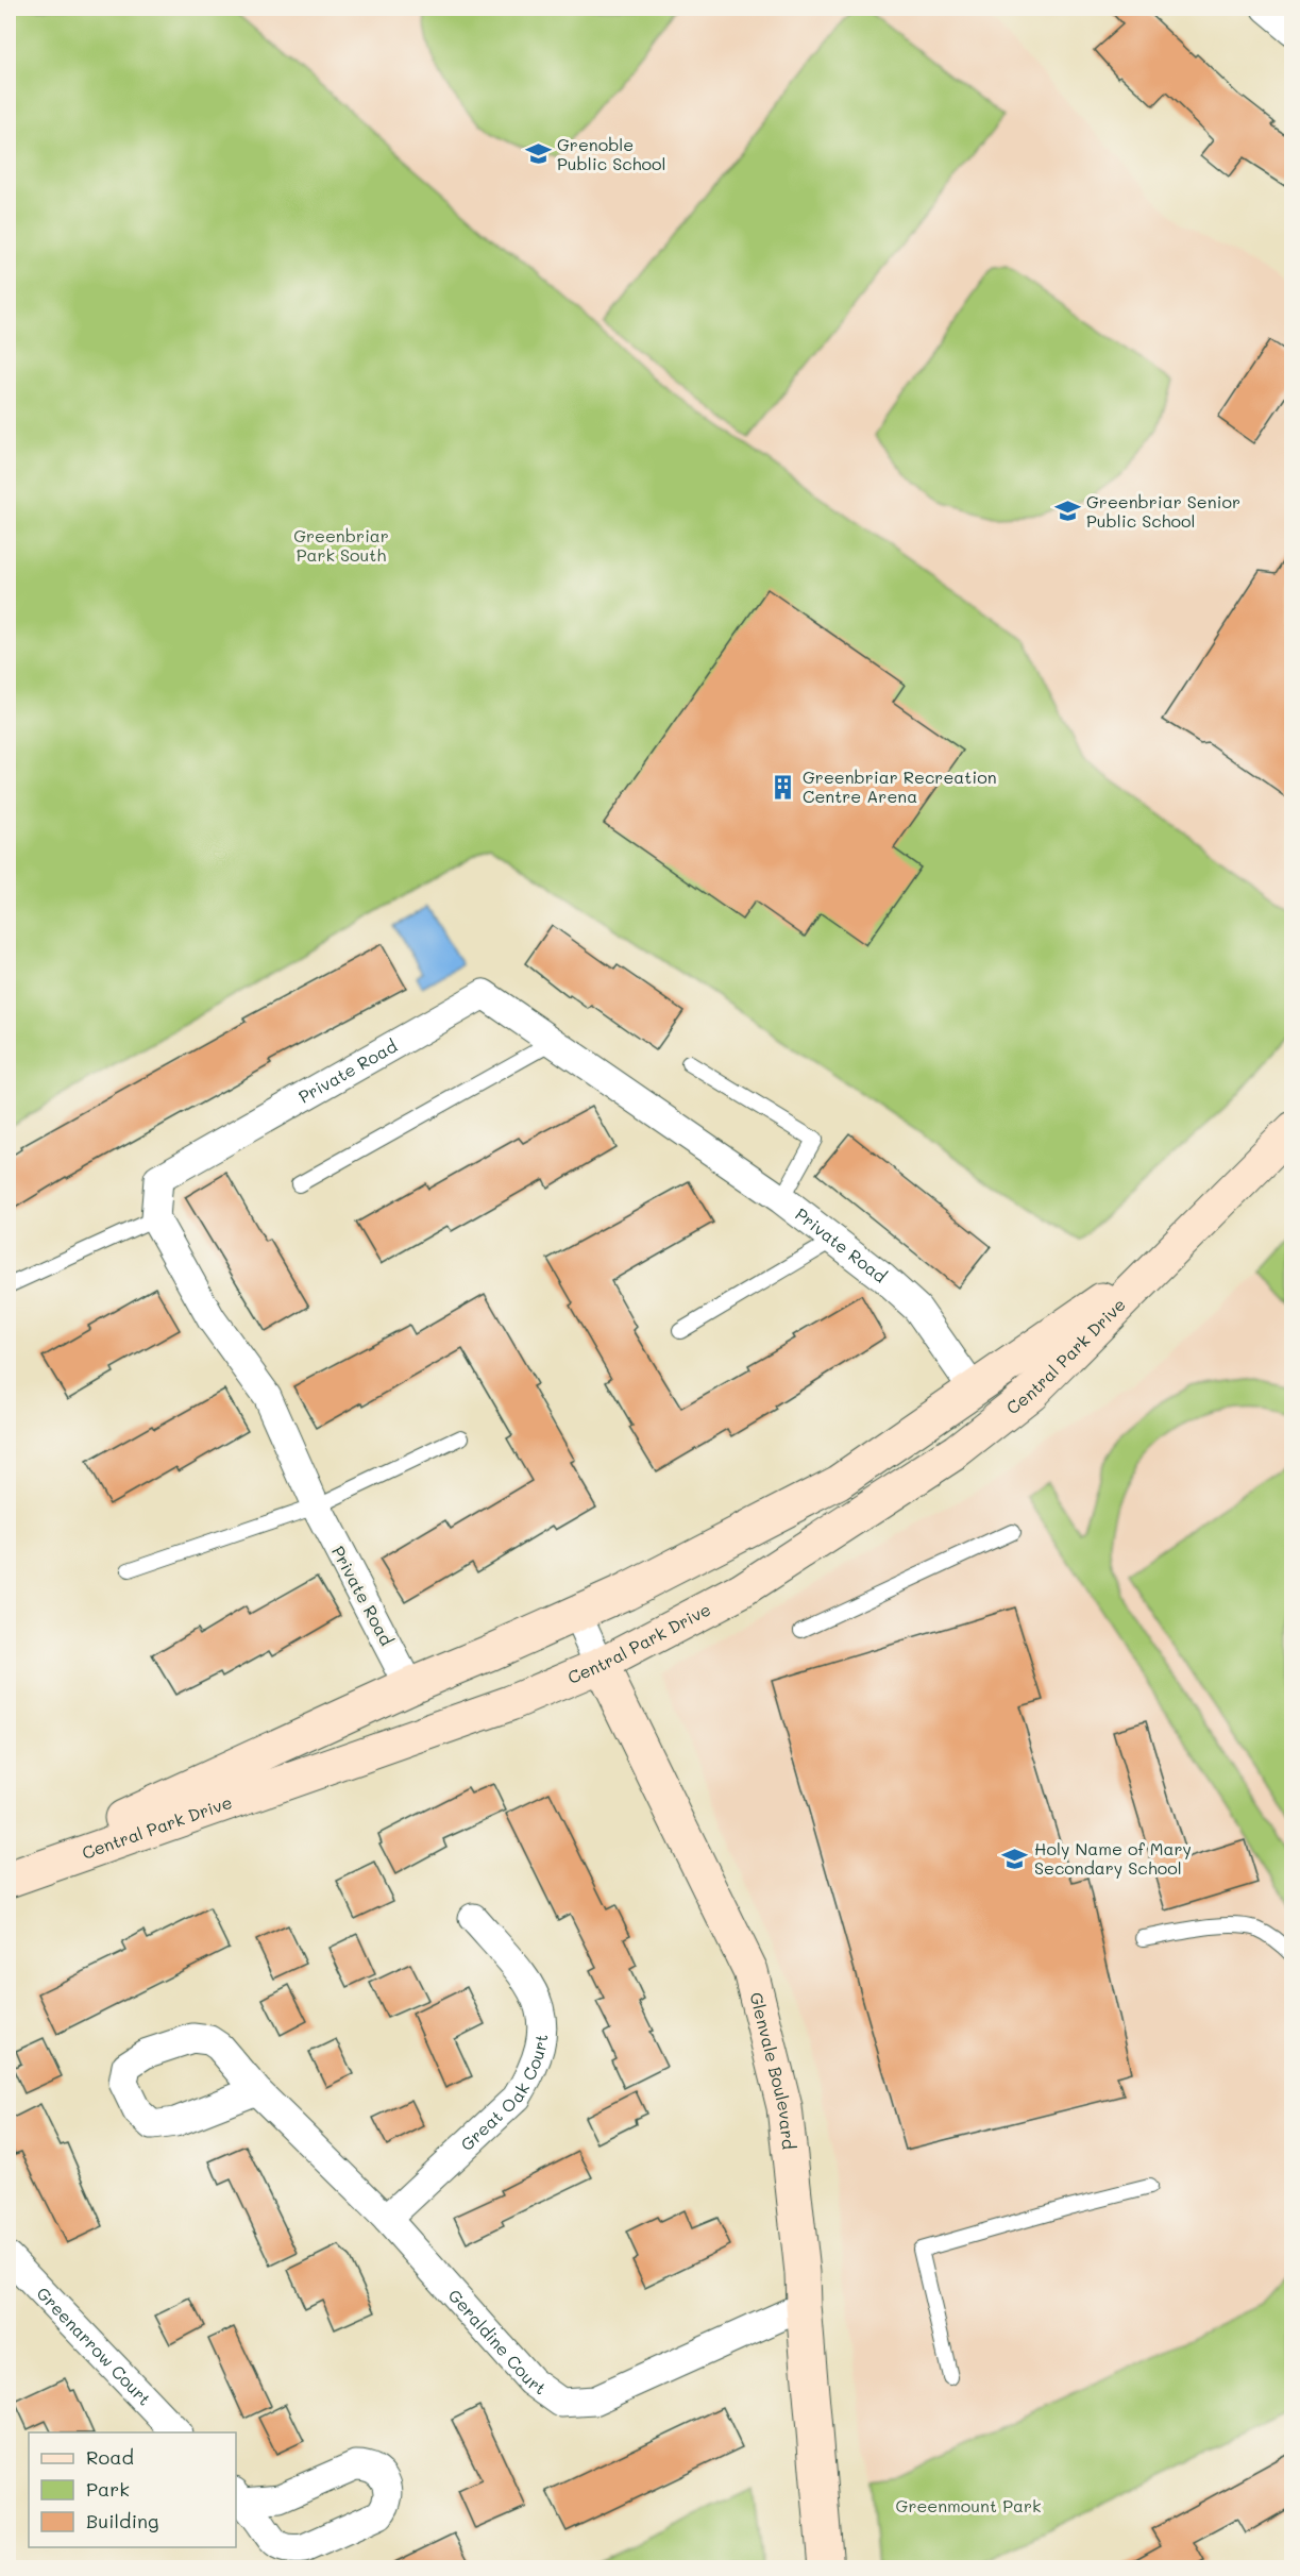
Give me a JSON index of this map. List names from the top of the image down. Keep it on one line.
{"streets":{"street":["Private Road","Central Park Drive","Glenvale Boulevard","Great Oak Court","Geraldine Court","Greenarrow Court"]},"crossings":[["Private Road","Central Park Drive"],["Central Park Drive","Glenvale Boulevard"],["Glenvale Boulevard","Geraldine Court"],["Great Oak Court","Geraldine Court"]],"parks":["Greenbriar Park South","Greenmount Park"],"places":{"school or university":["Grenoble Public School","Greenbriar Senior Public School","Holy Name of Mary Secondary School"],"building":["Greenbriar Recreation Centre Arena"]},"legend":["Road","Park","Building"]}
